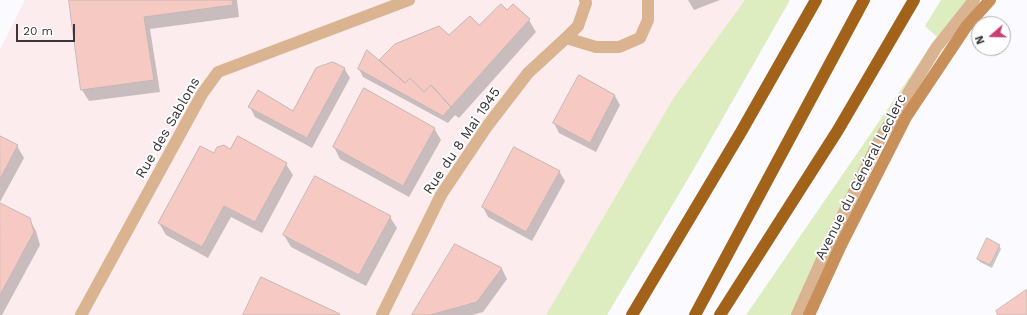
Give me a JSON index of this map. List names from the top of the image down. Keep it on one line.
{"streets":{"street":["Rue des Sablons","Rue du 8 Mai 1945","Avenue du Général Leclerc"]},"scale_bar":"20 m","north":"left"}
